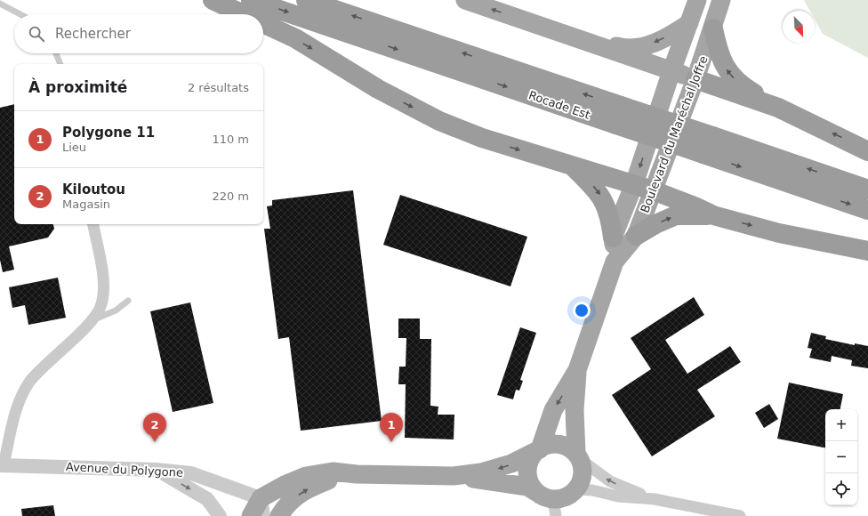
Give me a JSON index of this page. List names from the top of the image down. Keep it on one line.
{"streets":{"highway":["Rocade Est"],"main road":["Boulevard du Maréchal Joffre"],"street":["Avenue du Polygone"]},"north":"bottom right","page":{"search":"Rechercher","heading":["À proximité","2 résultats"],"list":[{"mark":"1","name":"Polygone 11","note":"Lieu","value":"110 m"},{"mark":"2","name":"Kiloutou","note":"Magasin","value":"220 m"}],"map_buttons":["+","−"],"pins":["1","2"]}}
